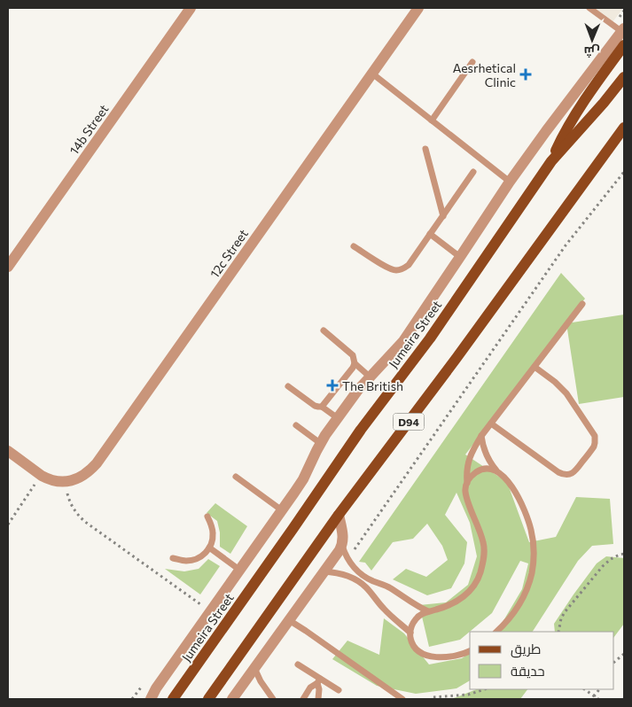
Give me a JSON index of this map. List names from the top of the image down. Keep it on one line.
{"streets":{"main road":["Jumeira Street","D94"],"street":["14b Street","12c Street"]},"places":{"health":["Aesrhetical Clinic","The British"]},"legend":["طريق","حديقة"],"north":"bottom"}
